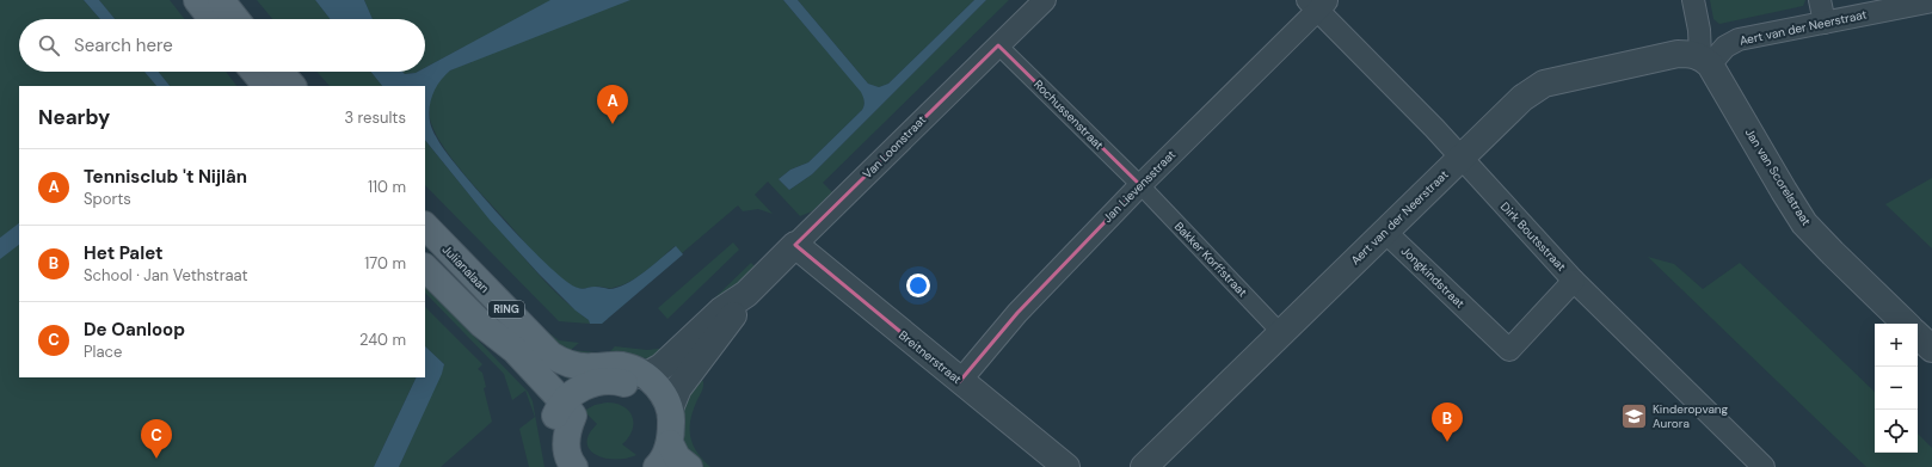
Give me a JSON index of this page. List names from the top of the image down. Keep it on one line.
{"streets":{"main road":["Julianalaan","RING"],"street":["Aert van der Neerstraat","Rochussenstraat","Van Loonstraat","Jan van Scorelstraat","Jan Lievensstraat","Dirk Boutsstraat","Bakker Korffstraat","Jongkindstraat","Breitnerstraat"]},"crossings":[["Aert van der Neerstraat","Jan van Scorelstraat"],["Aert van der Neerstraat","Dirk Boutsstraat"],["Aert van der Neerstraat","Bakker Korffstraat"],["Aert van der Neerstraat","Jongkindstraat"],["Rochussenstraat","Van Loonstraat"],["Rochussenstraat","Jan Lievensstraat"],["Rochussenstraat","Bakker Korffstraat"],["Van Loonstraat","Julianalaan"],["Van Loonstraat","RING"],["Van Loonstraat","Breitnerstraat"],["Jan Lievensstraat","Dirk Boutsstraat"],["Jan Lievensstraat","Bakker Korffstraat"],["Jan Lievensstraat","Breitnerstraat"],["Dirk Boutsstraat","Jongkindstraat"],["Julianalaan","RING"]],"places":{"school or university":["Kinderopvang Aurora"]},"page":{"search":"Search here","pins":["A","B","C"],"heading":["Nearby","3 results"],"list":[{"mark":"A","name":"Tennisclub 't Nijlân","note":"Sports","value":"110 m"},{"mark":"B","name":"Het Palet","note":"School · Jan Vethstraat","value":"170 m"},{"mark":"C","name":"De Oanloop","note":"Place","value":"240 m"}],"map_buttons":["+","−"]}}
